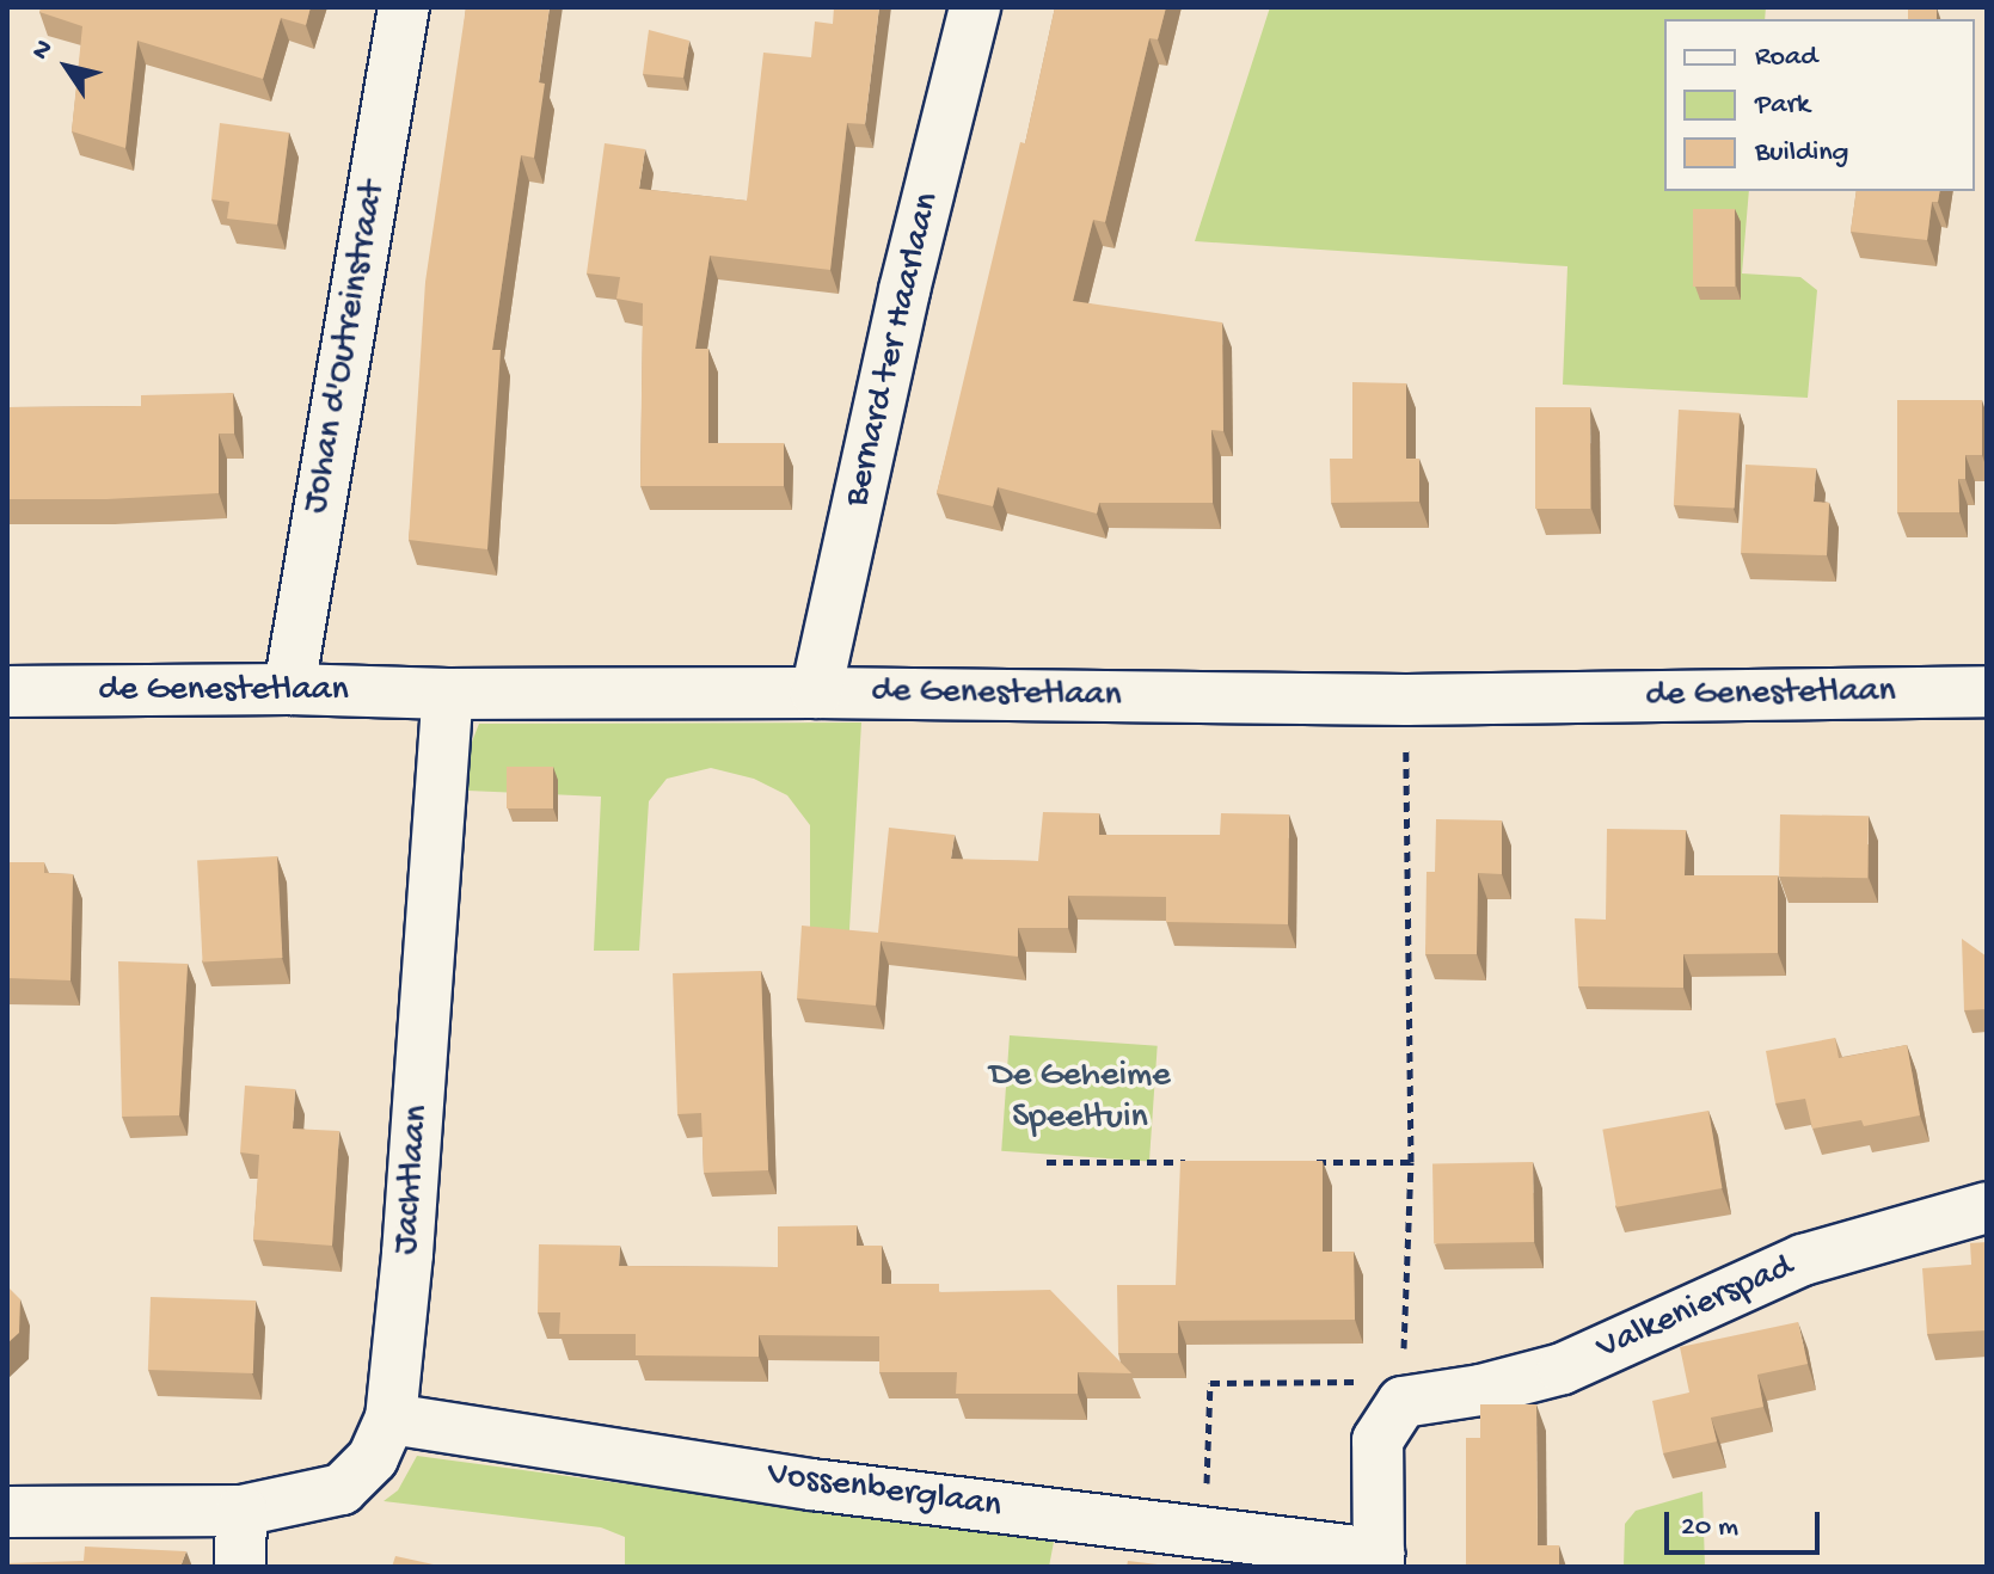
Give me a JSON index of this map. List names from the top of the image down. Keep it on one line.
{"streets":{"street":["Johan d'Outreinstraat","Bernard ter Haarlaan","de Genestetlaan","Jachtlaan","Valkenierspad","Vossenberglaan"]},"crossings":[["Johan d'Outreinstraat","de Genestetlaan"],["Bernard ter Haarlaan","de Genestetlaan"],["de Genestetlaan","Jachtlaan"],["Jachtlaan","Vossenberglaan"]],"parks":["De Geheime Speeltuin"],"legend":["Road","Park","Building"],"scale_bar":"20 m","north":"top left"}
